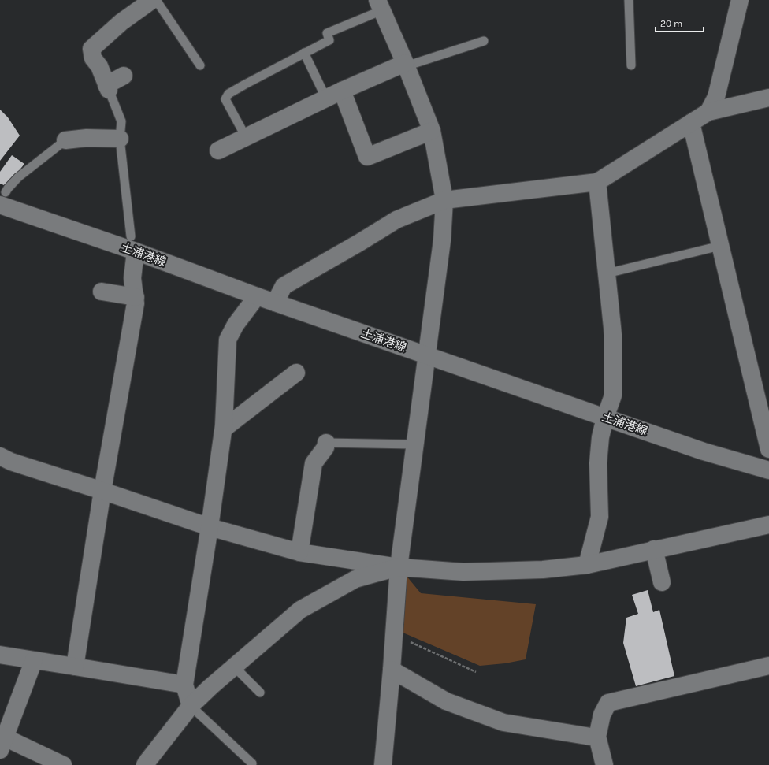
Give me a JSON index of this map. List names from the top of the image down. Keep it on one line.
{"streets":{"street":["土浦港線"]},"scale_bar":"20 m"}
